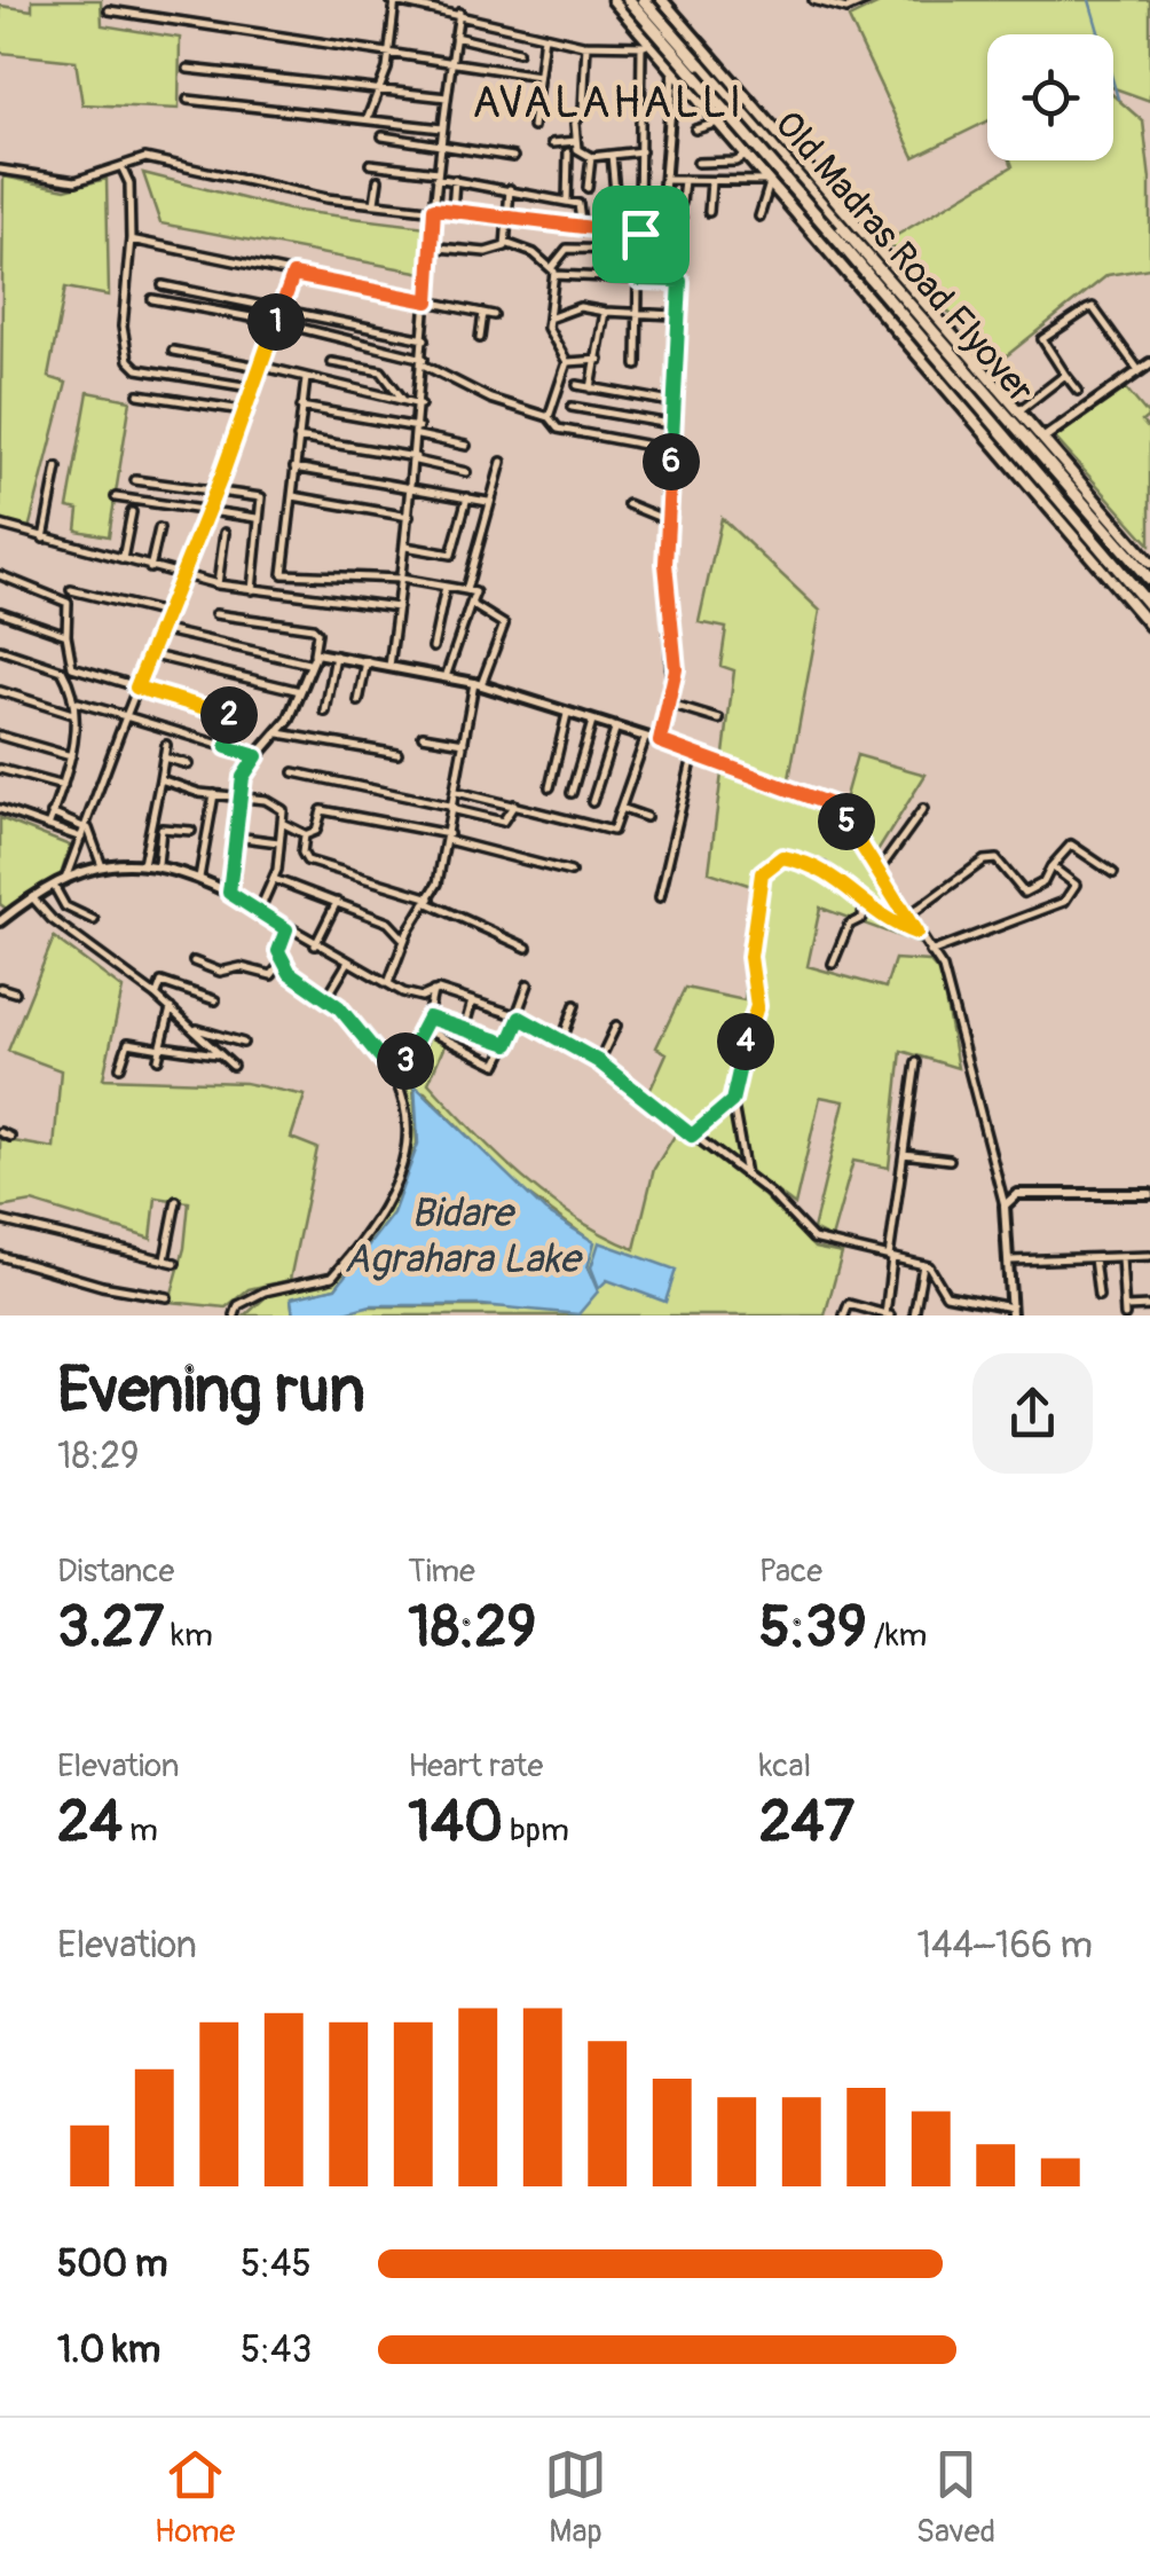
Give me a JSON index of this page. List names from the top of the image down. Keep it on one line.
{"streets":{"highway":["Old Madras Road Flyover"]},"districts":["AVALAHALLI"],"water":["Bidare Agrahara Lake"],"page":{"pins":["1","6","2","5","4","3"],"heading":["Evening run","18:29"],"stats":[["Distance","3.27 km"],["Time","18:29"],["Pace","5:39 /km"],["Elevation","24 m"],["Heart rate","140 bpm"],["kcal","247"]],"chart":["Elevation","144–166 m"],"list":[{"name":"500 m","note":"5:45"},{"name":"1.0 km","note":"5:43"}],"tabs":["Home","Map","Saved"]}}
